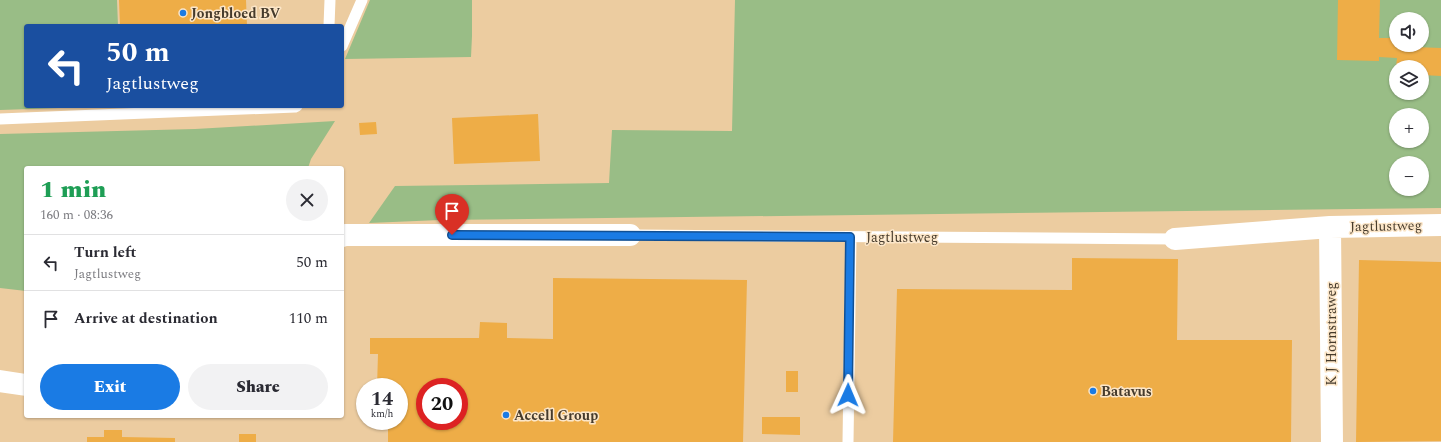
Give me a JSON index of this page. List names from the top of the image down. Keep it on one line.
{"streets":{"street":["Jagtlustweg","K J Hornstraweg"]},"crossings":[["Jagtlustweg","K J Hornstraweg"]],"places":["Jongbloed BV","Batavus","Accell Group"],"page":{"map_buttons":["+","−"],"turn":["50 m","Jagtlustweg"],"heading":["1 min","160 m · 08:36"],"list":[{"name":"Turn left","note":"Jagtlustweg","value":"50 m"},{"name":"Arrive at destination","value":"110 m"}],"buttons":["Exit","Share"],"speed":"14 km/h","limit":"20"}}
